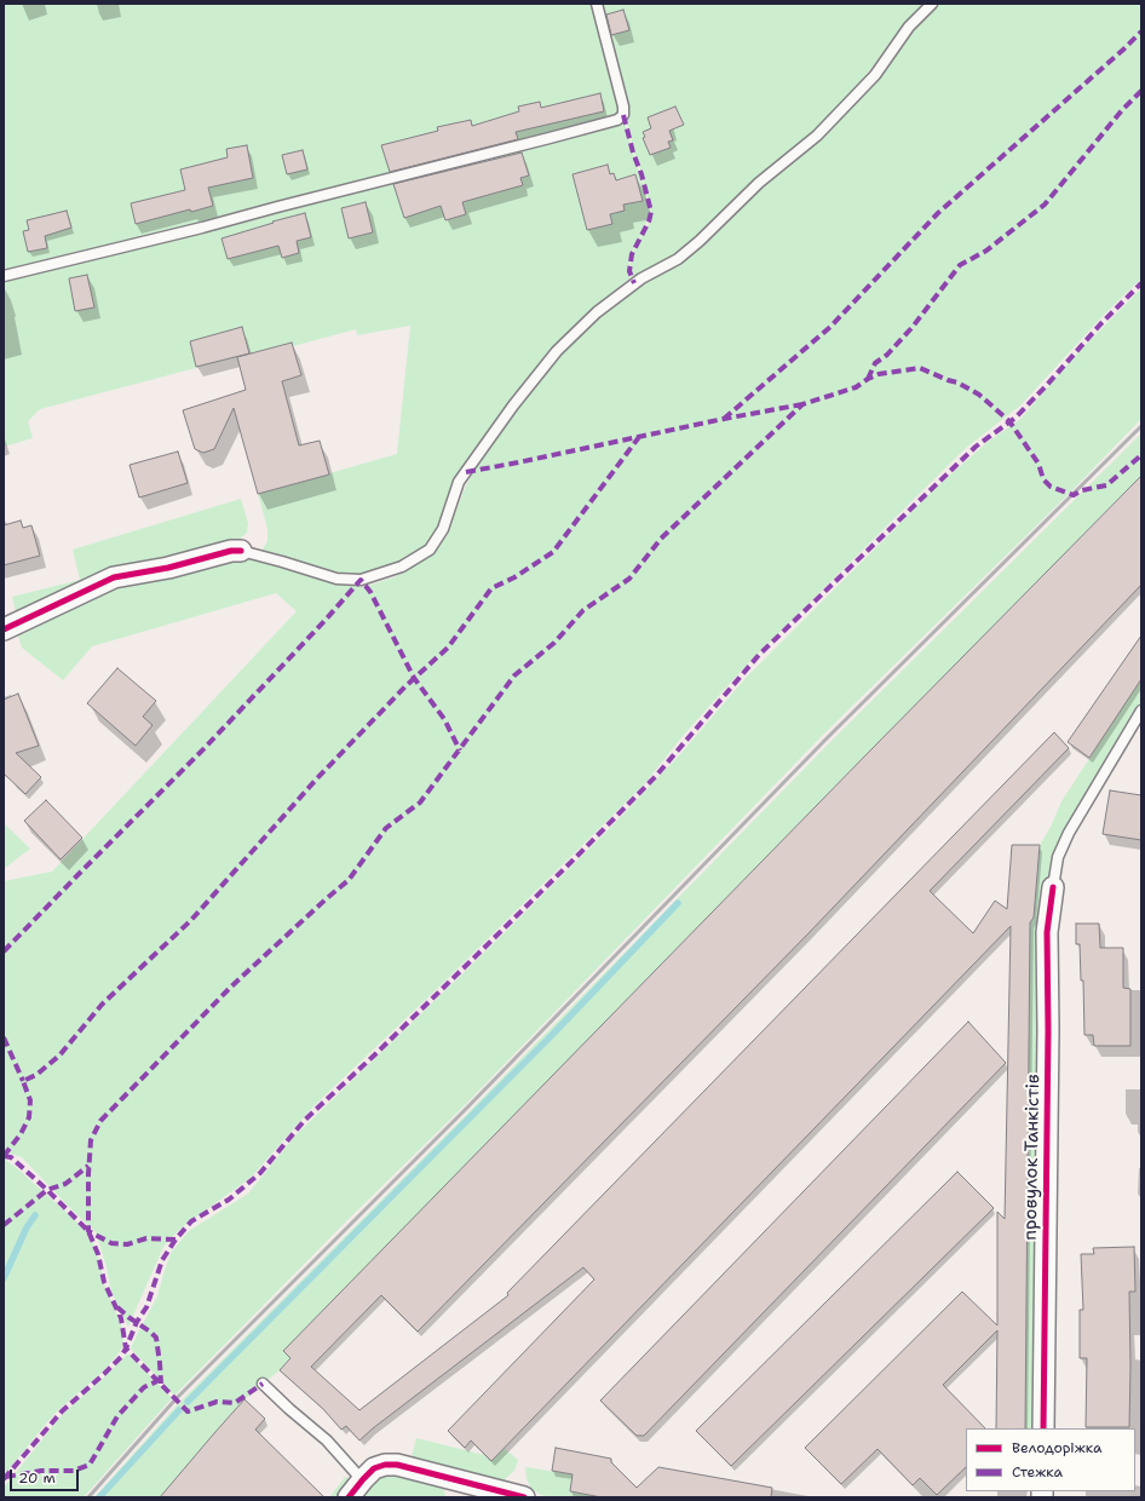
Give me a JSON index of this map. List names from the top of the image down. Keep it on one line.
{"streets":{"street":["провулок Танкістів"]},"legend":["Велодоріжка","Стежка"],"scale_bar":"20 m"}
